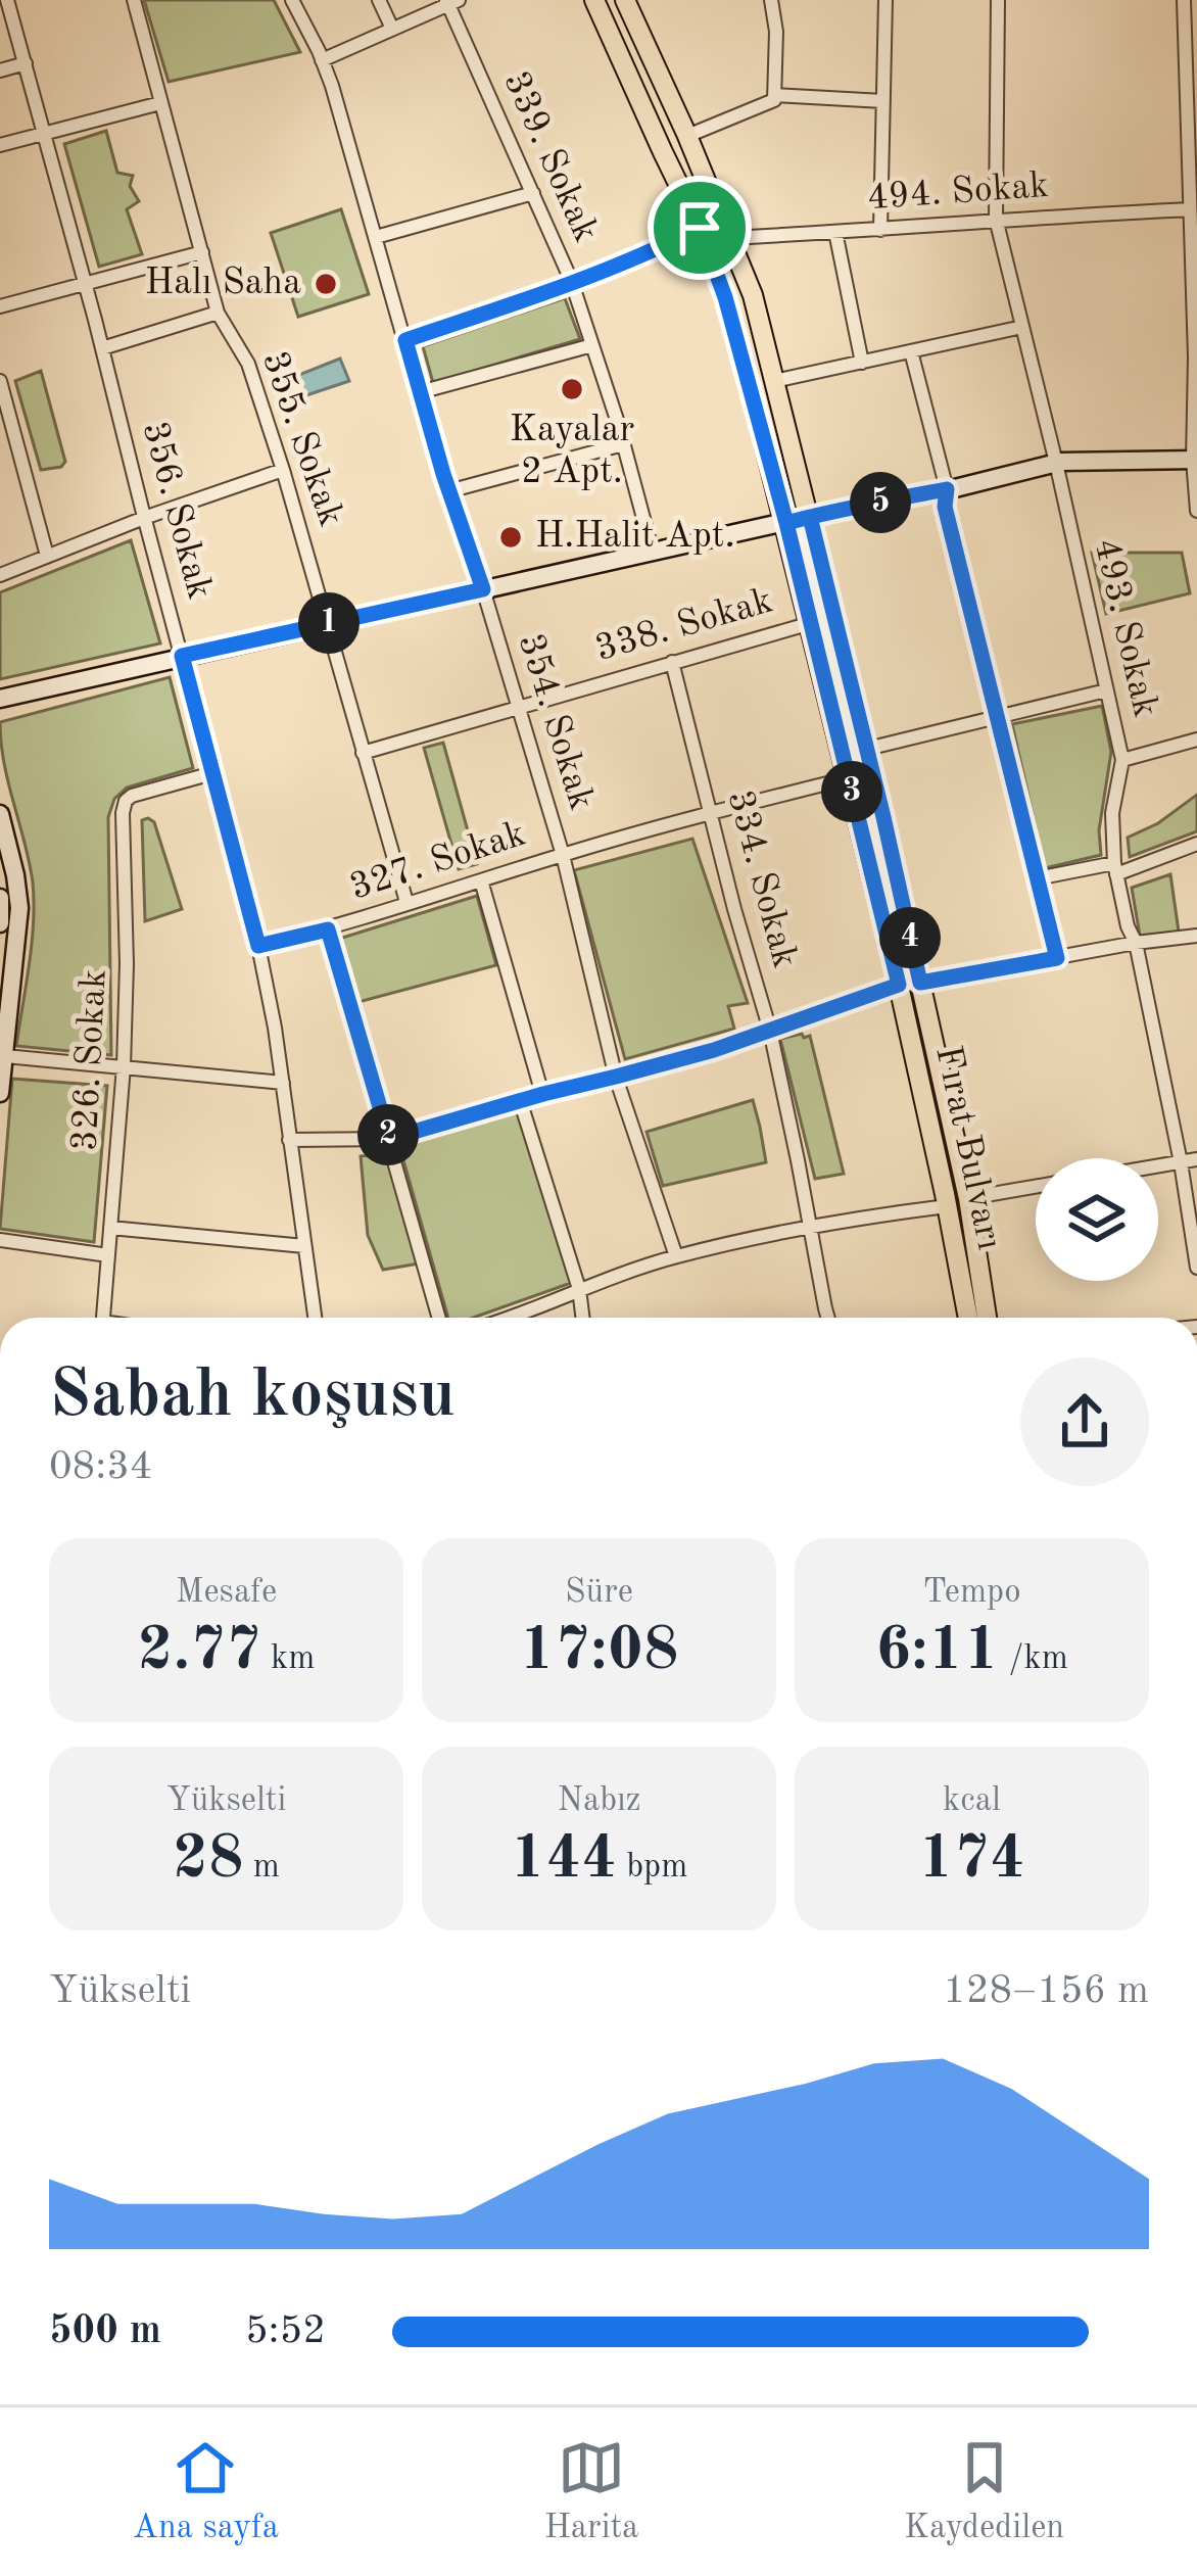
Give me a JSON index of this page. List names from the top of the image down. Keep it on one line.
{"streets":{"main road":["Fırat Bulvarı"],"street":["339. Sokak","494. Sokak","355. Sokak","356. Sokak","338. Sokak","493. Sokak","354. Sokak","327. Sokak","334. Sokak","326. Sokak"]},"crossings":[["494. Sokak","493. Sokak"],["494. Sokak","Fırat Bulvarı"],["355. Sokak","338. Sokak"],["355. Sokak","327. Sokak"],["356. Sokak","327. Sokak"],["356. Sokak","326. Sokak"],["338. Sokak","354. Sokak"],["338. Sokak","334. Sokak"],["338. Sokak","Fırat Bulvarı"],["354. Sokak","327. Sokak"],["327. Sokak","334. Sokak"],["327. Sokak","Fırat Bulvarı"]],"places":["Halı Saha","Kayalar 2 Apt.","H.Halit Apt."],"page":{"pins":["5","1","3","4","2"],"heading":["Sabah koşusu","08:34"],"stats":[["Mesafe","2.77 km"],["Süre","17:08"],["Tempo","6:11 /km"],["Yükselti","28 m"],["Nabız","144 bpm"],["kcal","174"]],"chart":["Yükselti","128–156 m"],"list":[{"name":"500 m","note":"5:52"}],"tabs":["Ana sayfa","Harita","Kaydedilen"]}}
